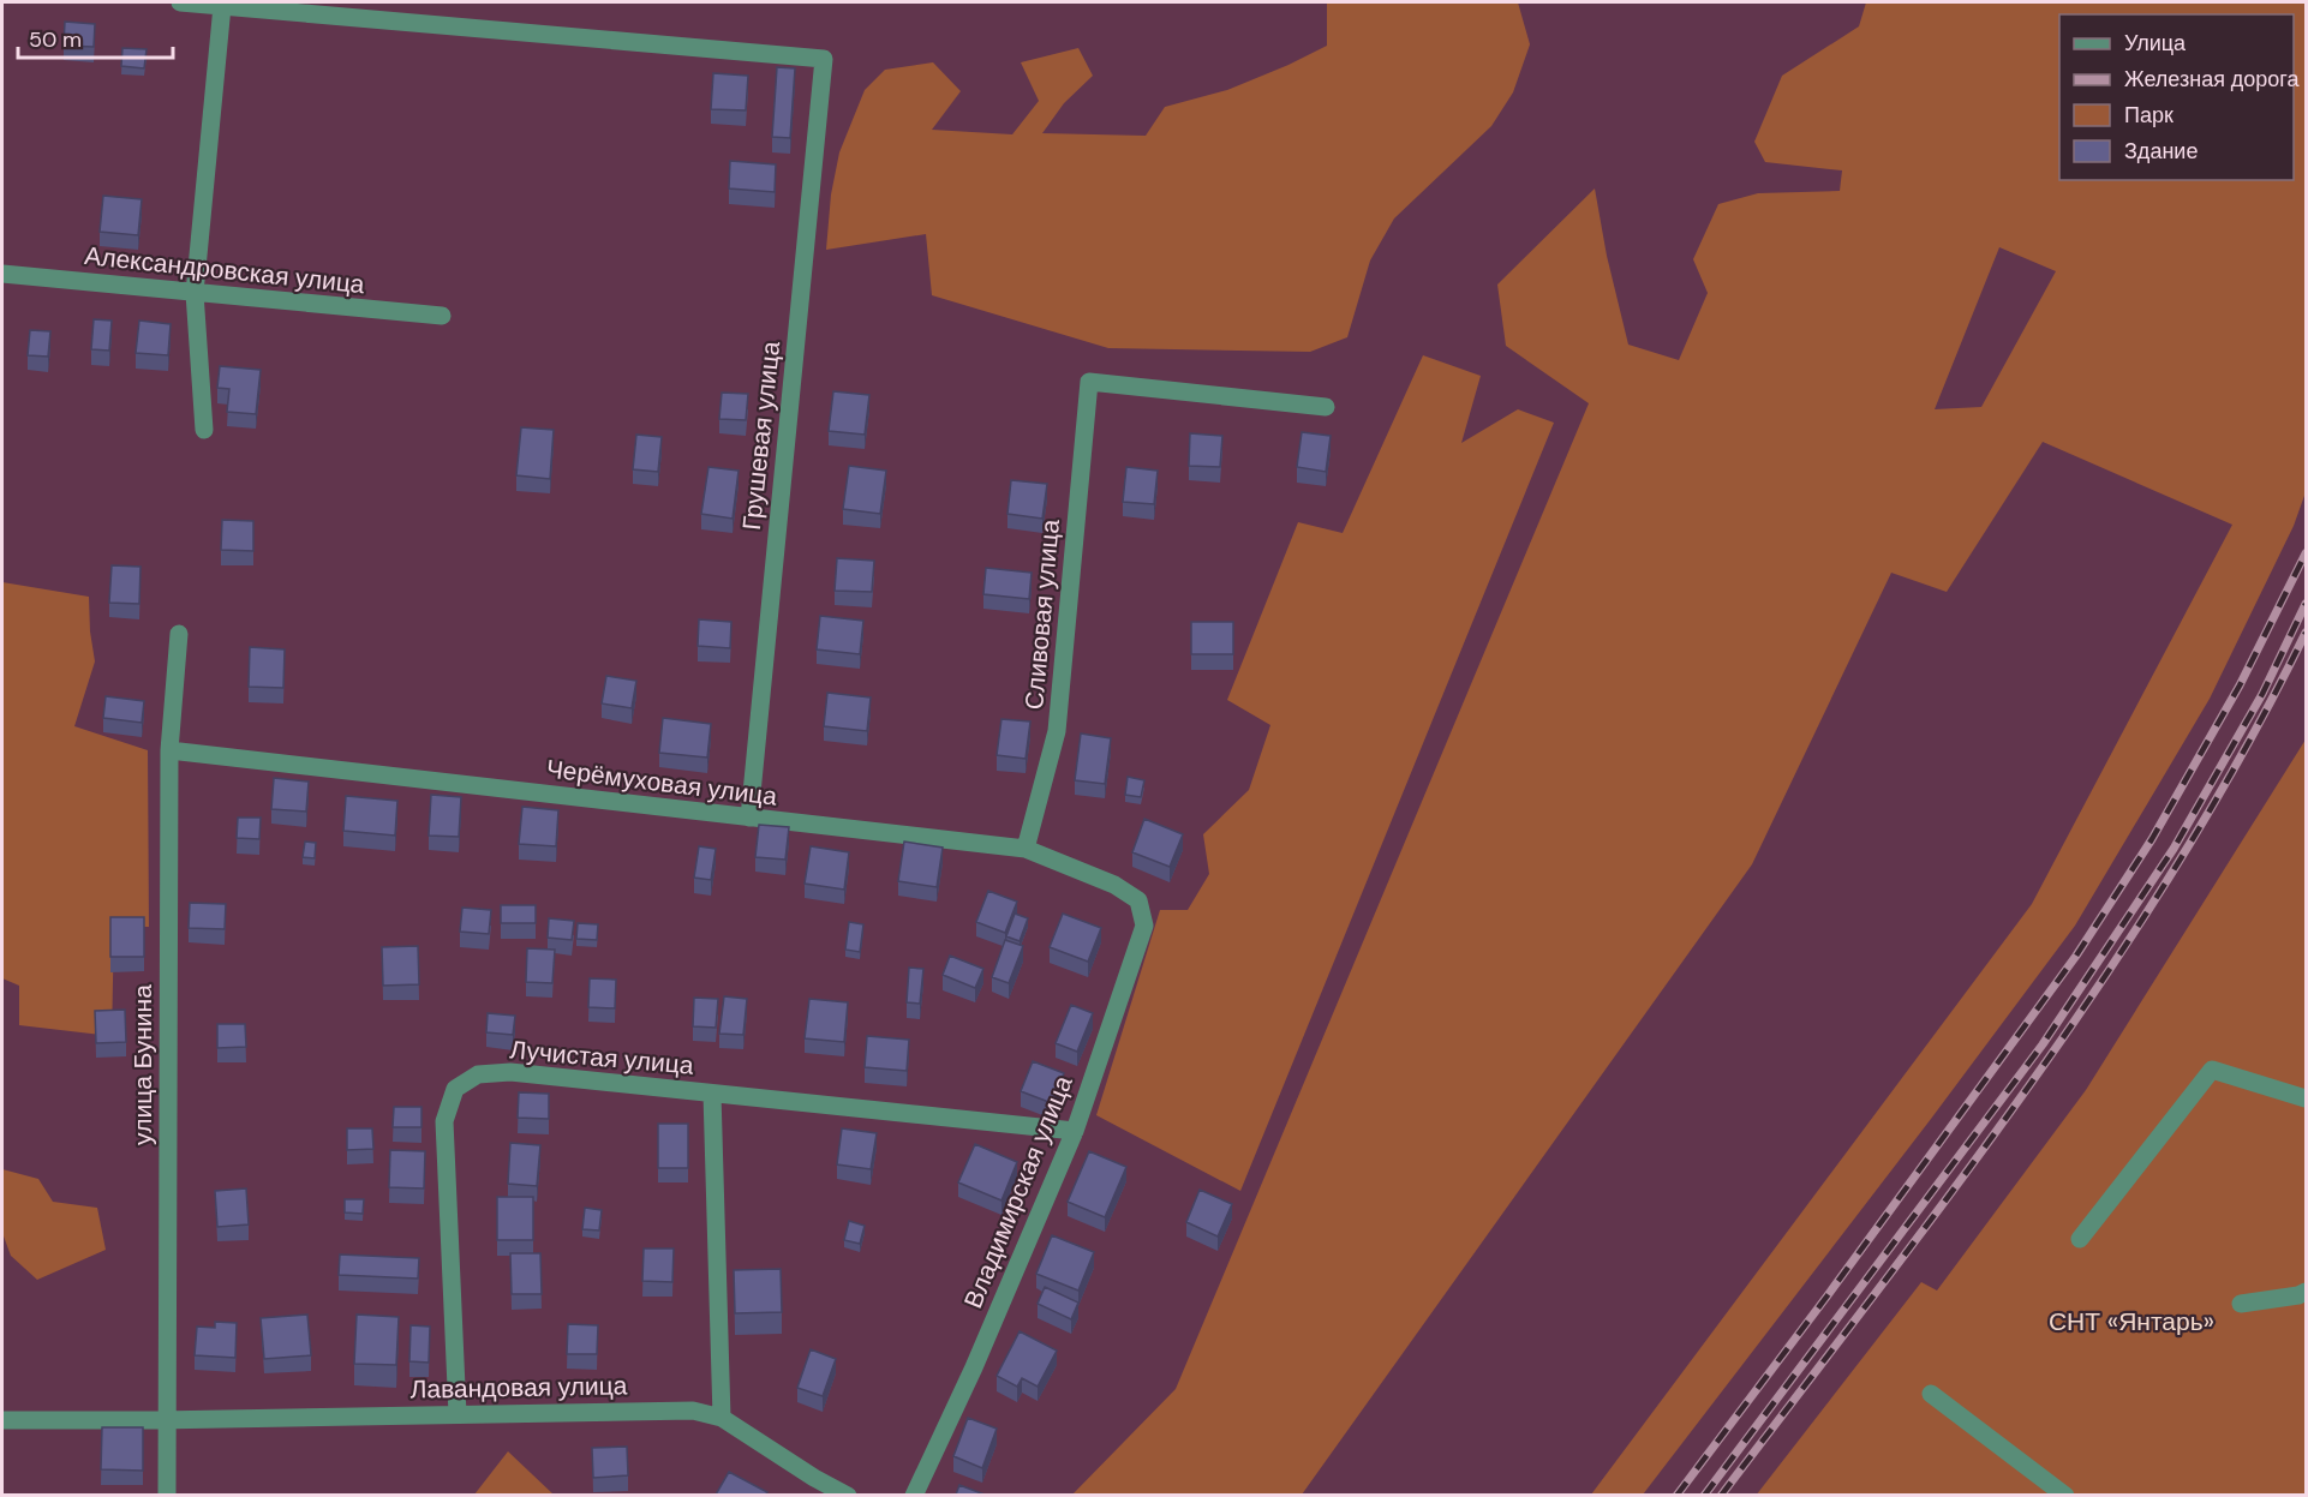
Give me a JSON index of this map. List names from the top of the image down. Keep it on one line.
{"streets":{"street":["Александровская улица","Грушевая улица","Сливовая улица","Черёмуховая улица","Лучистая улица","улица Бунина","Владимирская улица","Лавандовая улица"]},"crossings":[["Грушевая улица","Черёмуховая улица"],["Сливовая улица","Черёмуховая улица"],["Черёмуховая улица","улица Бунина"],["Черёмуховая улица","Владимирская улица"],["Лучистая улица","Владимирская улица"],["Лучистая улица","Лавандовая улица"],["улица Бунина","Лавандовая улица"]],"parks":["СНТ «Янтарь»"],"legend":["Улица","Железная дорога","Парк","Здание"],"scale_bar":"50 m"}
